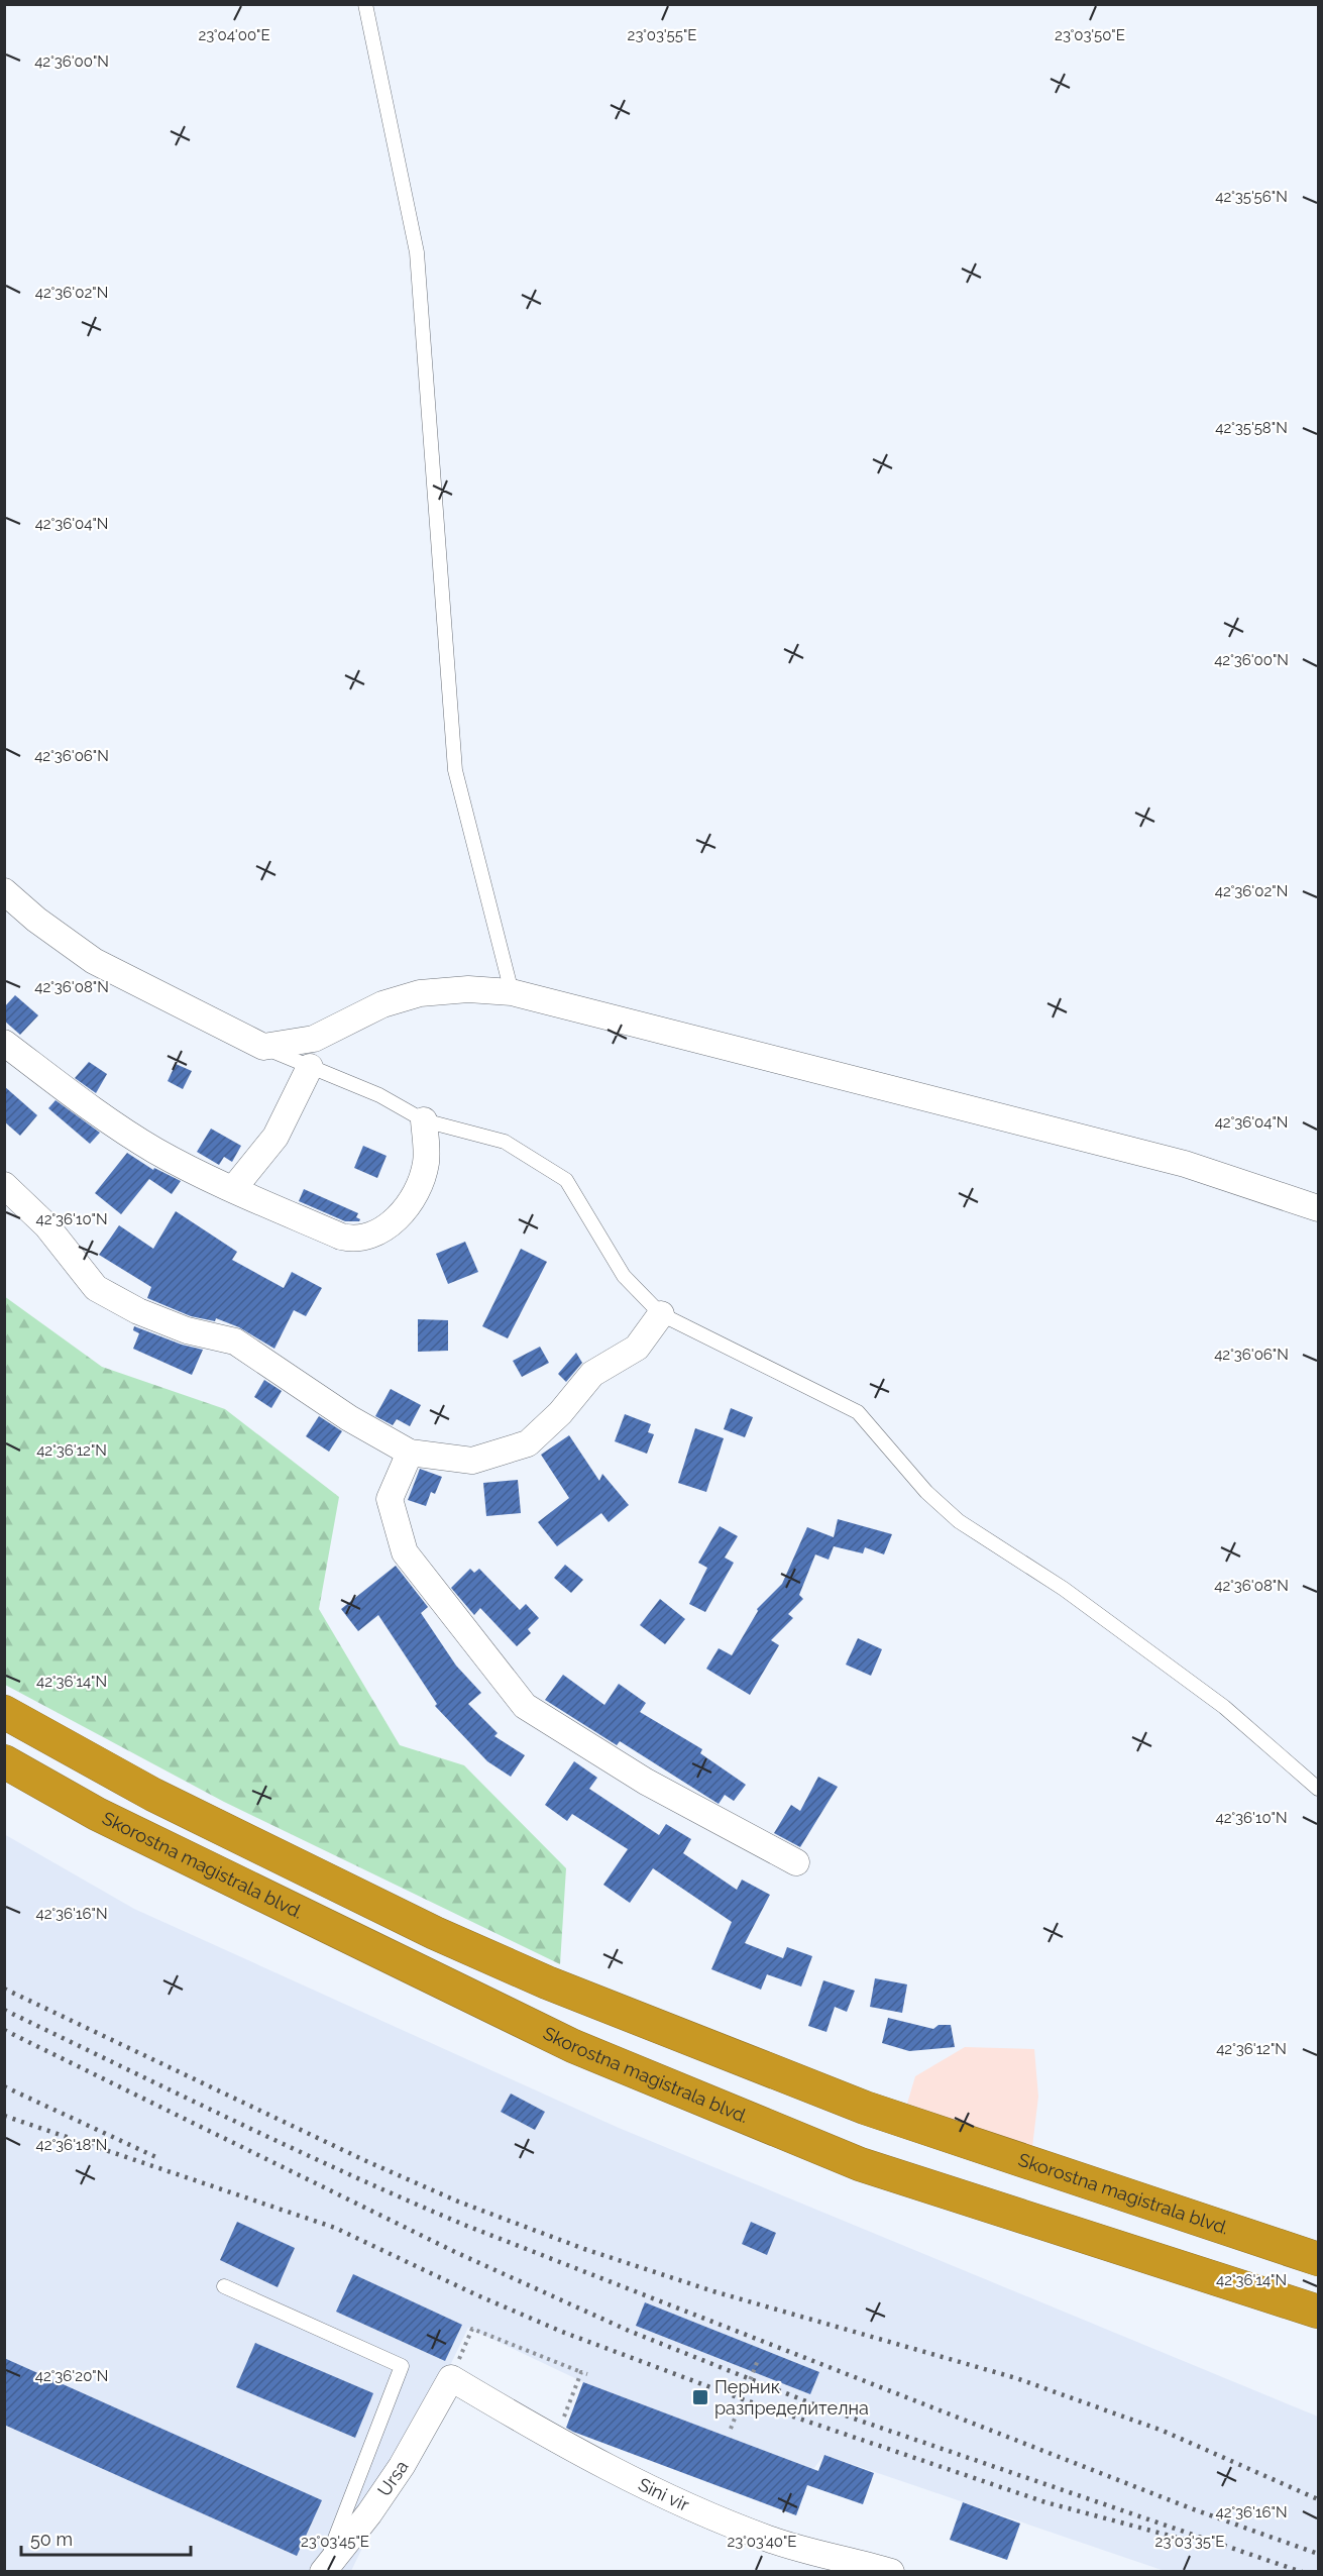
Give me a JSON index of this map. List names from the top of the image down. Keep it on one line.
{"streets":{"highway":["Skorostna magistrala blvd."],"street":["Ursa","Sini vir"]},"crossings":[["Ursa","Sini vir"]],"places":{"transit":["Перник разпределителна"]},"scale_bar":"50 m","coordinates":["23°04'00\"E","23°03'55\"E","23°03'50\"E","42°36'00\"N","42°35'56\"N","42°36'02\"N","42°35'58\"N","42°36'04\"N","42°36'06\"N","42°36'08\"N","42°36'10\"N","42°36'12\"N","42°36'14\"N","42°36'16\"N","42°36'18\"N","42°36'20\"N","23°03'45\"E","23°03'40\"E","23°03'35\"E"]}
